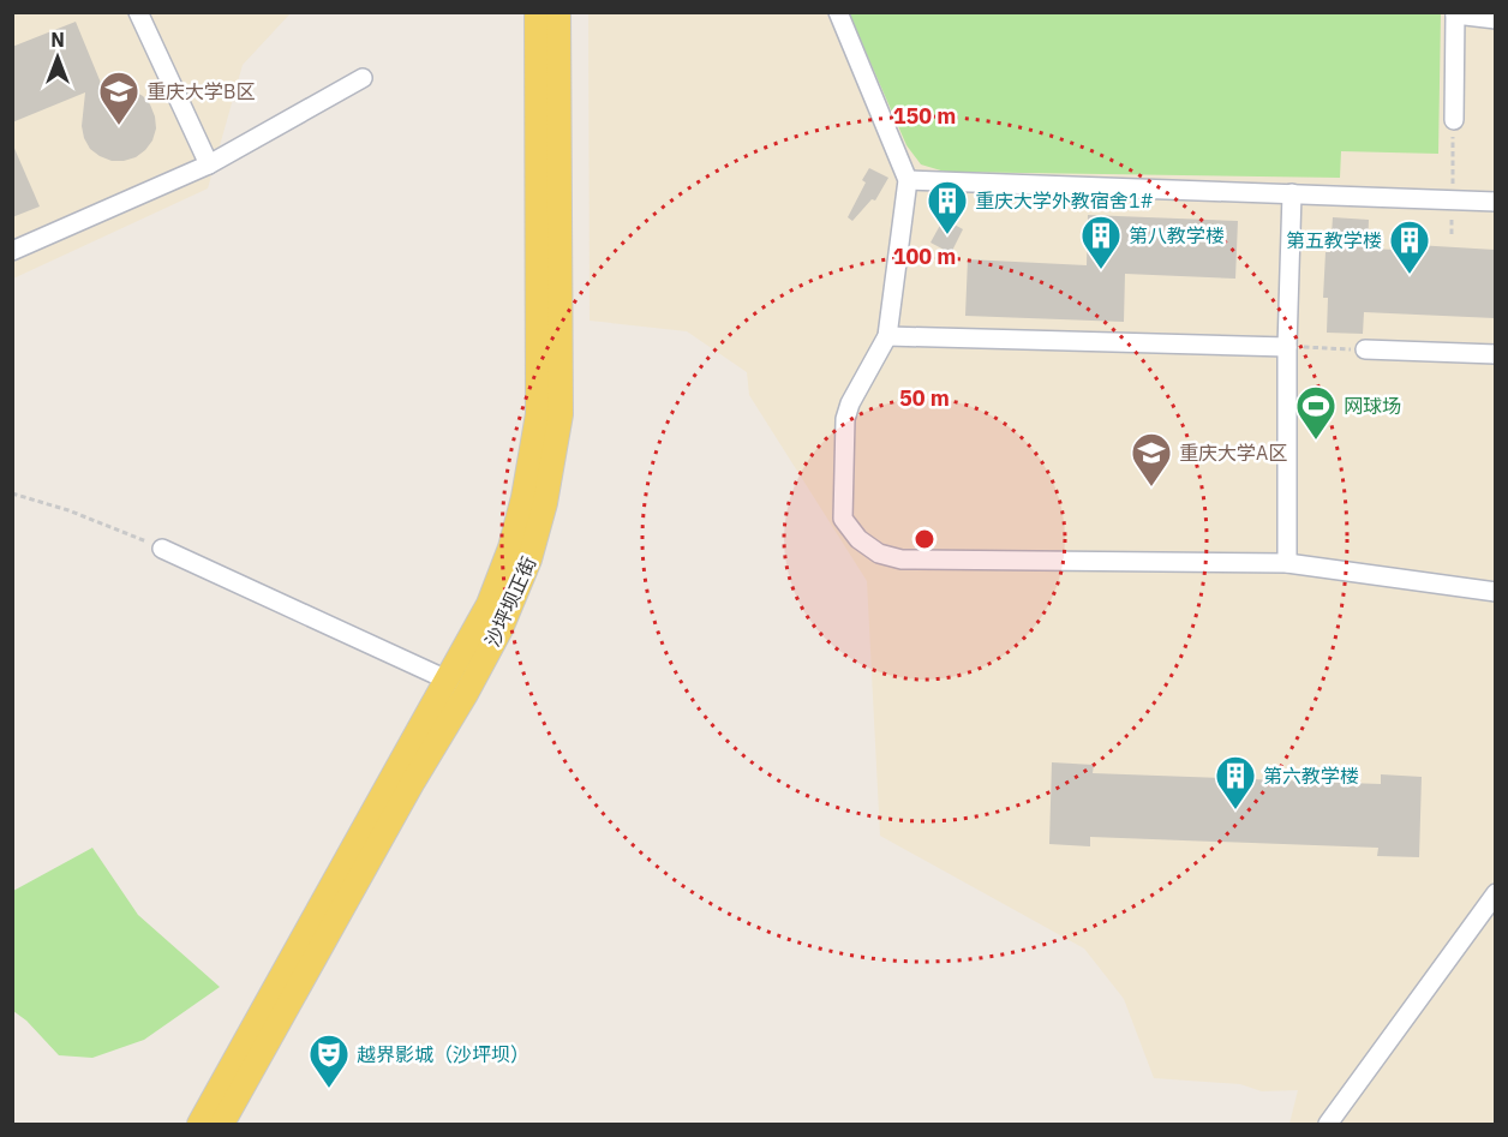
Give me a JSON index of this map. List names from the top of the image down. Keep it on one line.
{"streets":{"main road":["沙坪坝正街"]},"places":{"school or university":["重庆大学B区","重庆大学A区"],"building":["重庆大学外教宿舍1#","第八教学楼","第五教学楼","第六教学楼"],"sports":["网球场"],"theatre":["越界影城（沙坪坝）"]},"north":"top","rings":["150 m","100 m","50 m"]}
